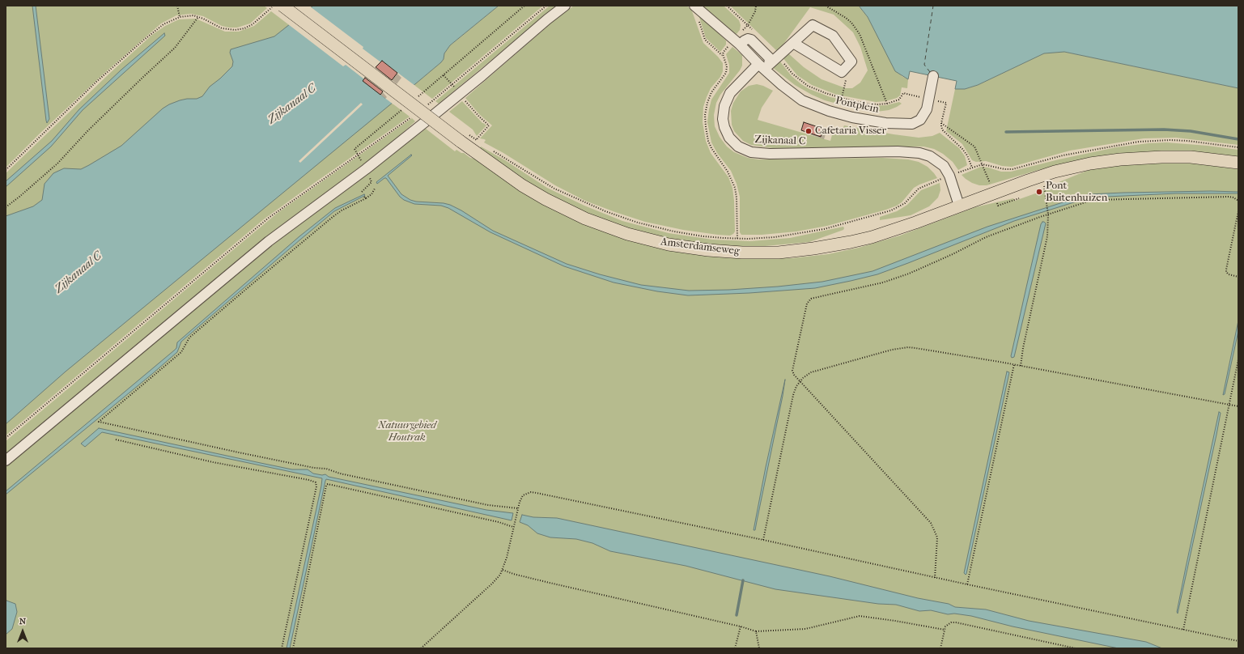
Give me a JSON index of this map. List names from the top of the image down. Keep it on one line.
{"streets":{"main road":["Amsterdamseweg"],"street":["Pontplein","Zijkanaal C"]},"crossings":[["Pontplein","Zijkanaal C"],["Zijkanaal C","Amsterdamseweg"]],"water":["Zijkanaal C"],"parks":["Natuurgebied Houtrak"],"places":["Cafetaria Visser","Pont Buitenhuizen"],"north":"top"}
